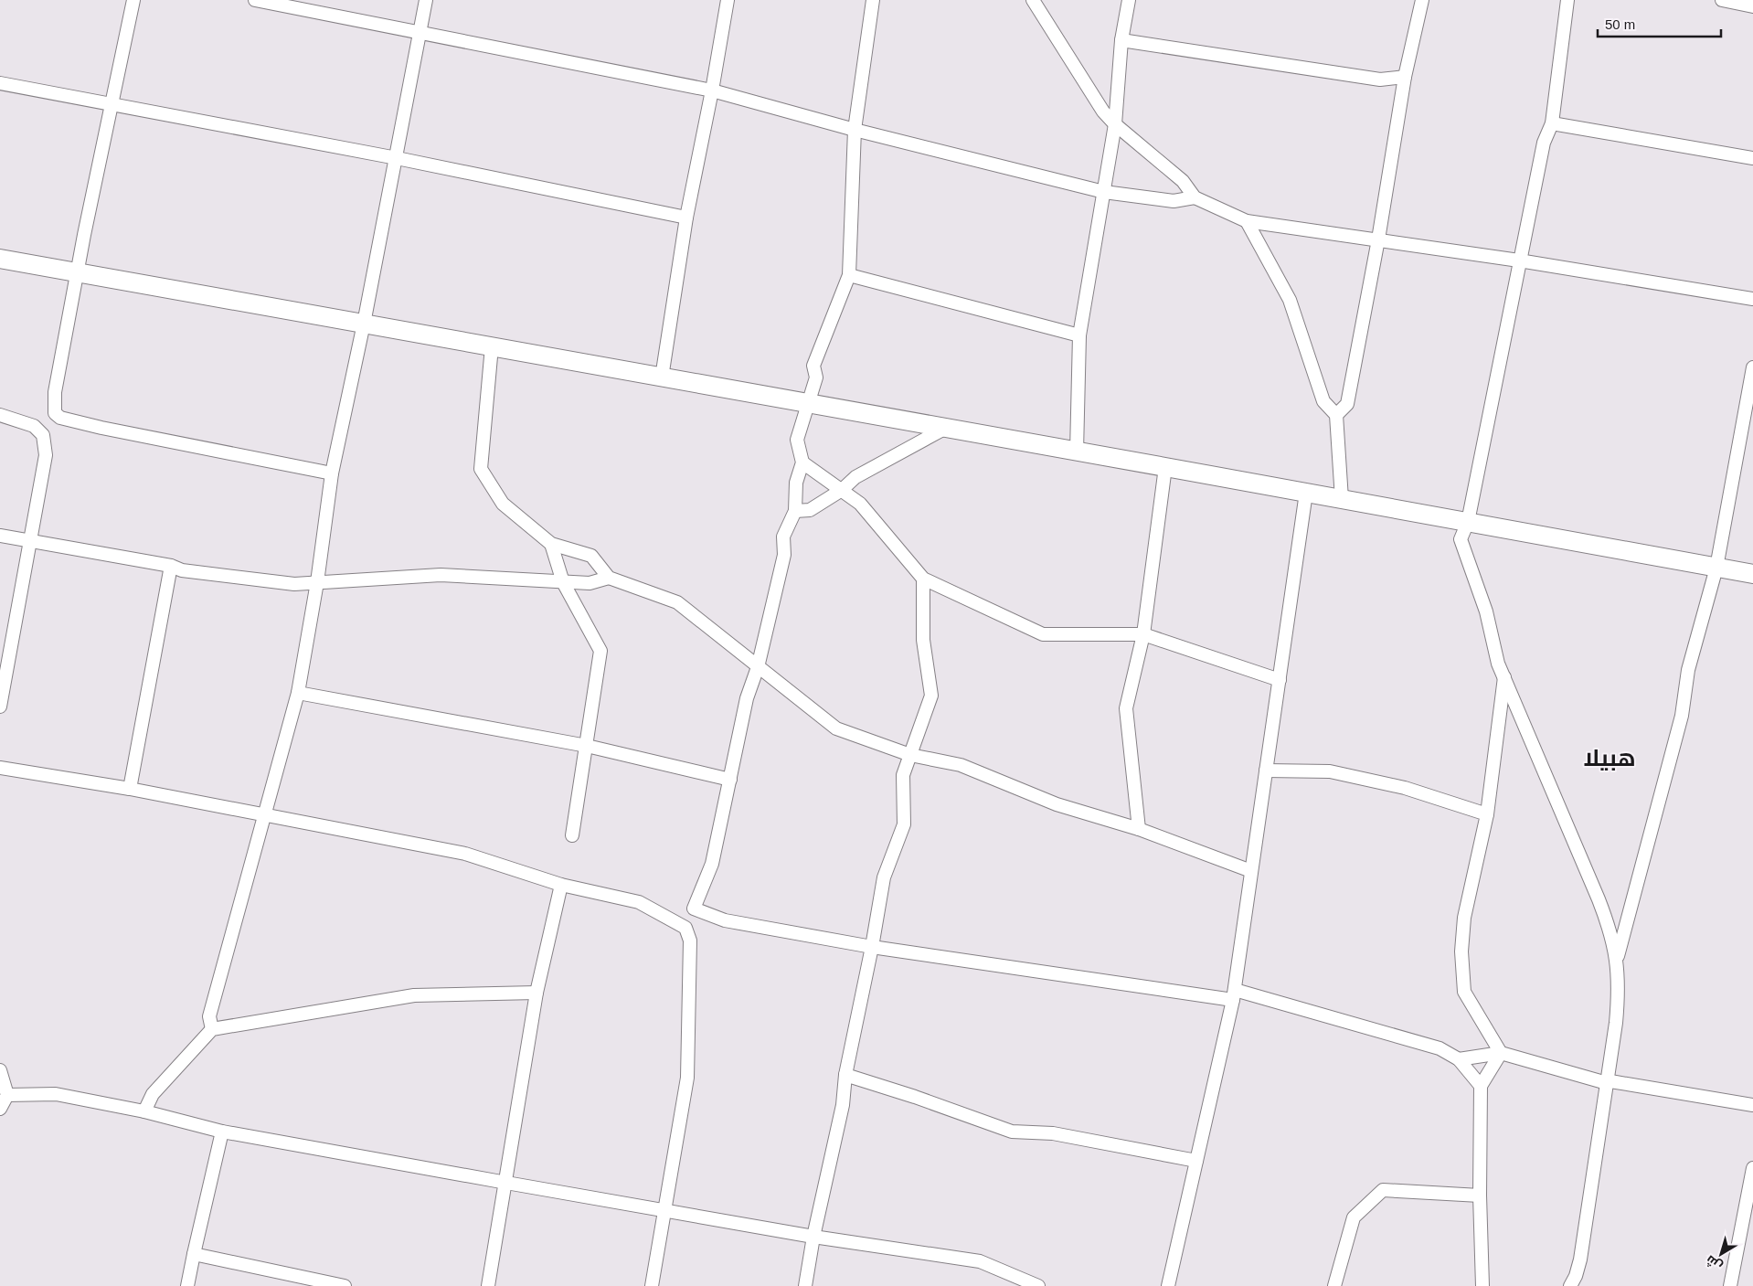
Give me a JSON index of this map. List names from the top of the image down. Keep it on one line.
{"districts":["هبيلا"],"scale_bar":"50 m","north":"bottom left"}
